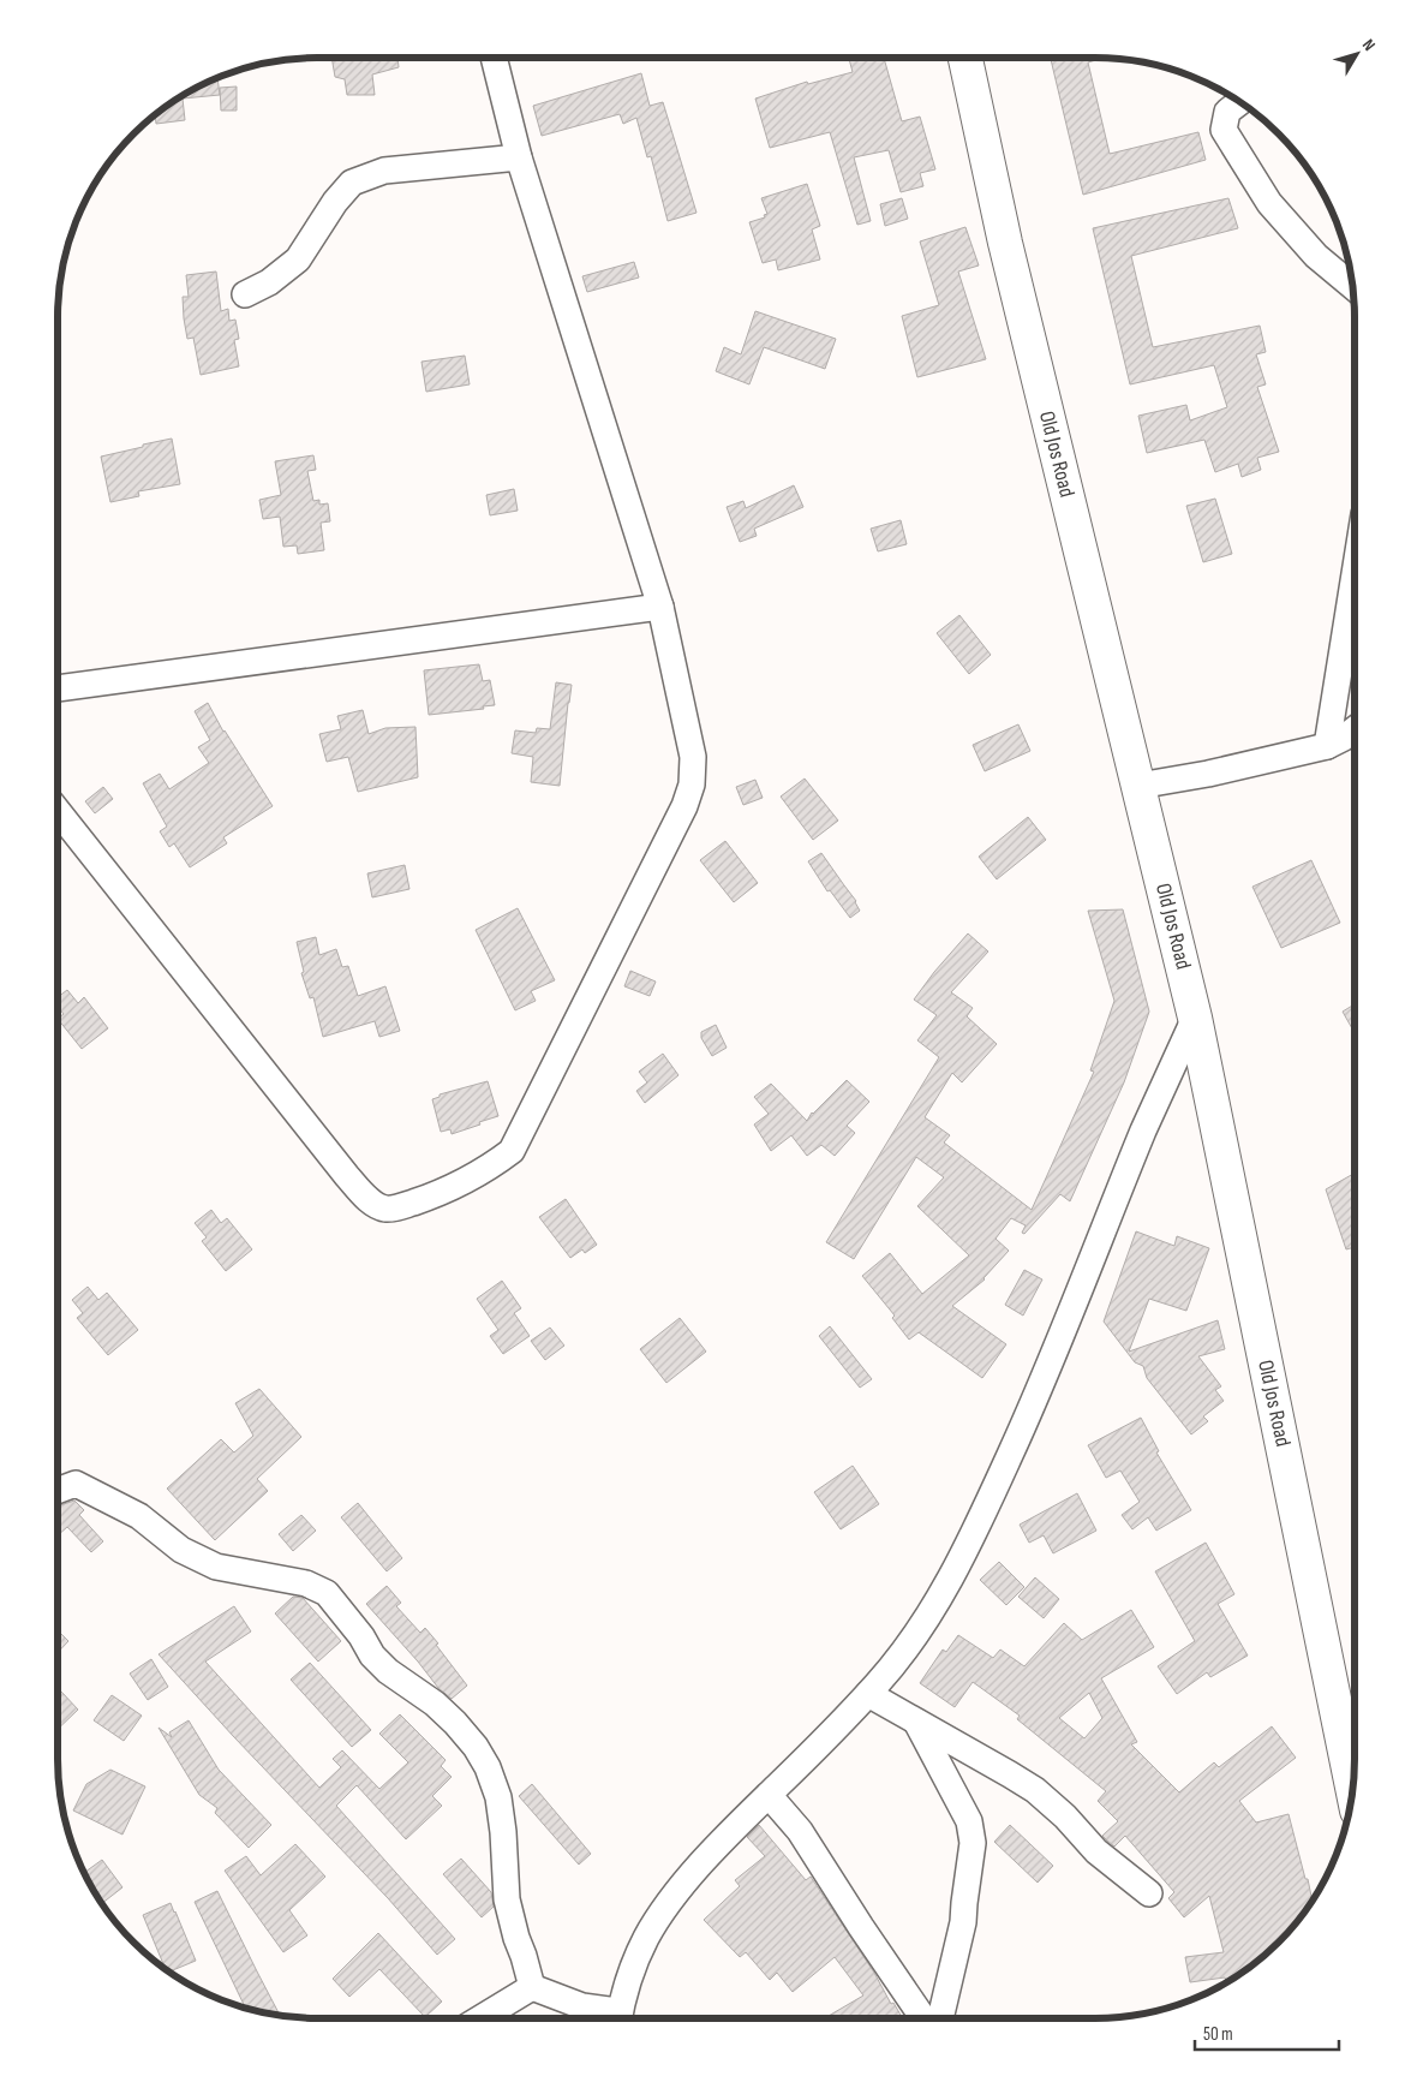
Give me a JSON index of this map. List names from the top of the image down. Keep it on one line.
{"streets":{"main road":["Old Jos Road"]},"scale_bar":"50 m","north":"top right"}
